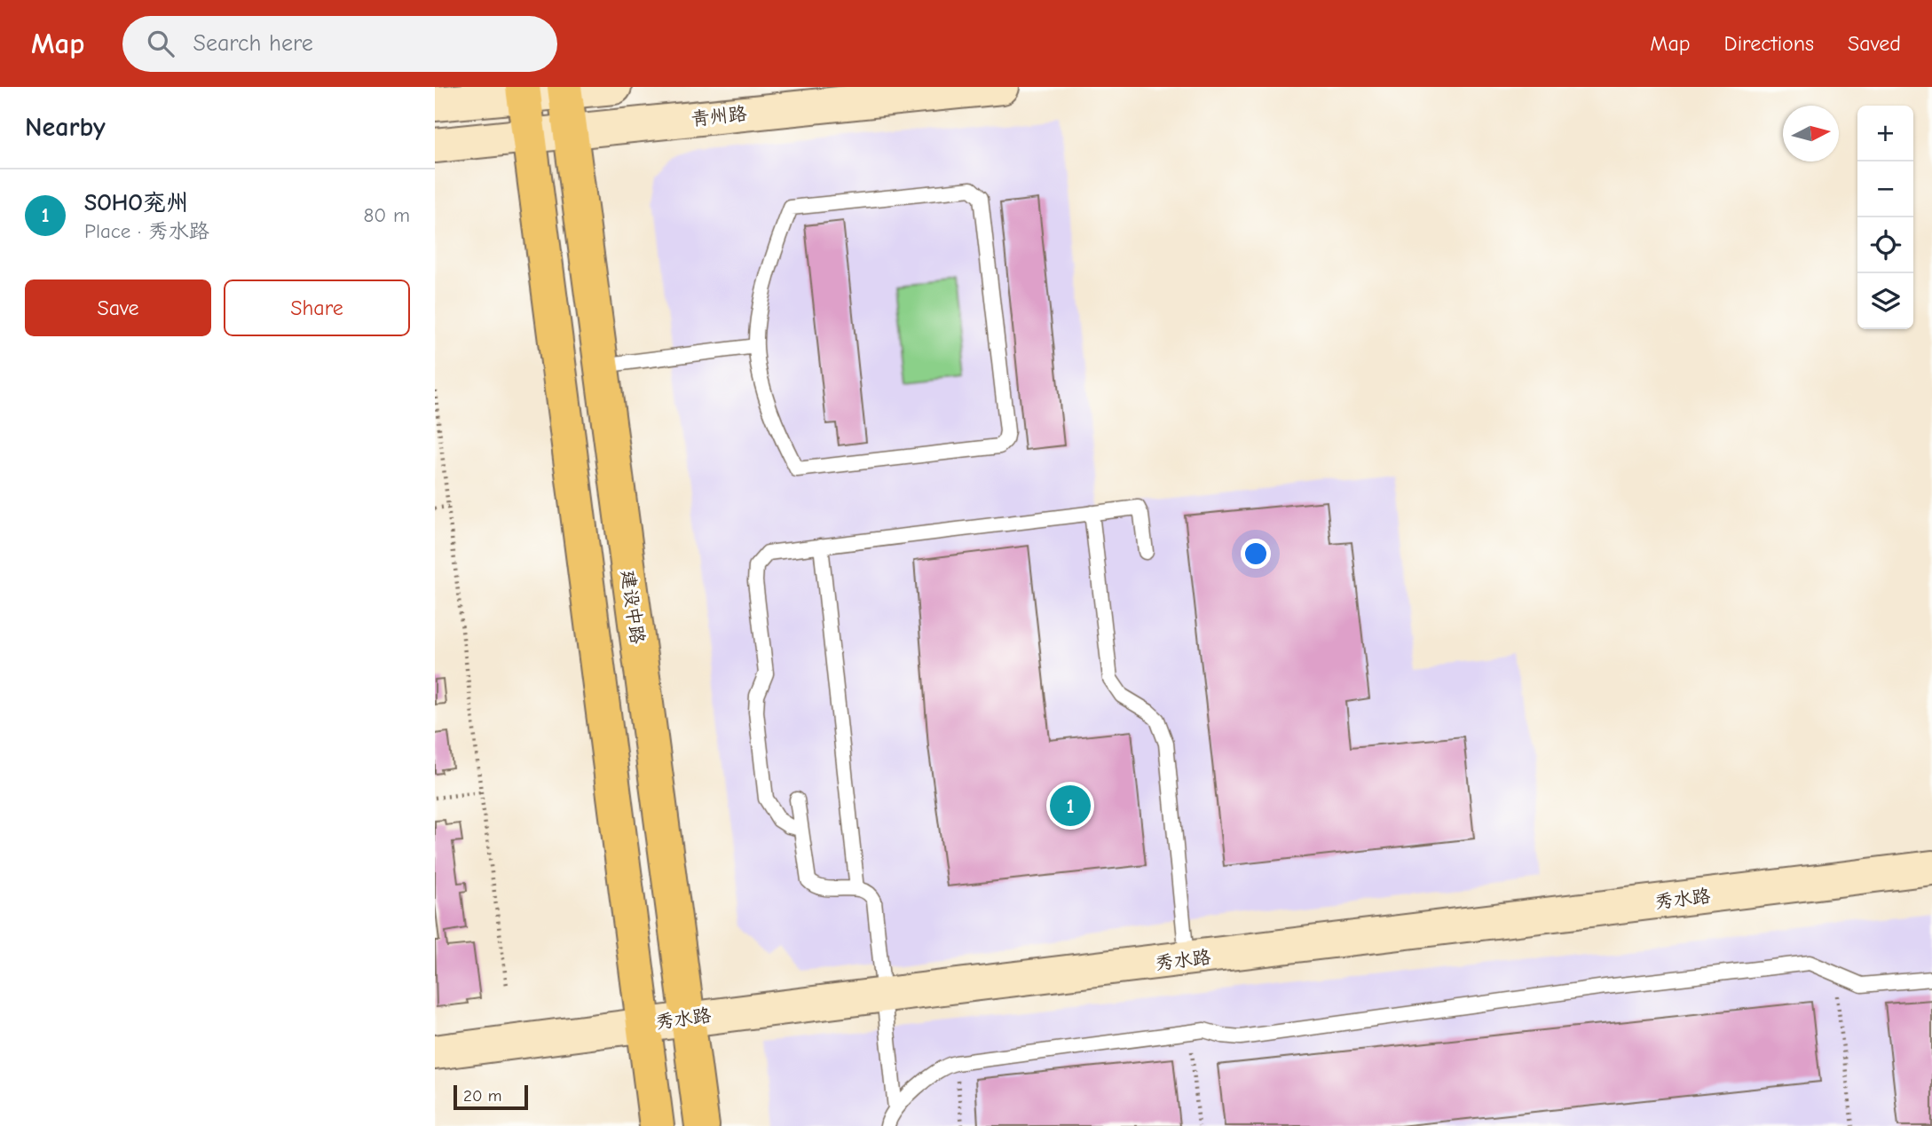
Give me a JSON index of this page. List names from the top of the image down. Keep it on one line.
{"streets":{"main road":["建设中路"],"street":["青州路","秀水路"]},"crossings":[["青州路","建设中路"],["建设中路","秀水路"]],"scale_bar":"20 m","north":"right","page":{"header":"Map","search":"Search here","nav":["Map","Directions","Saved"],"heading":"Nearby","map_buttons":["+","−"],"list":[{"mark":"1","name":"SOHO兖州","note":"Place · 秀水路","value":"80 m"}],"buttons":["Save","Share"],"pins":"1","scale":"20 m"}}
